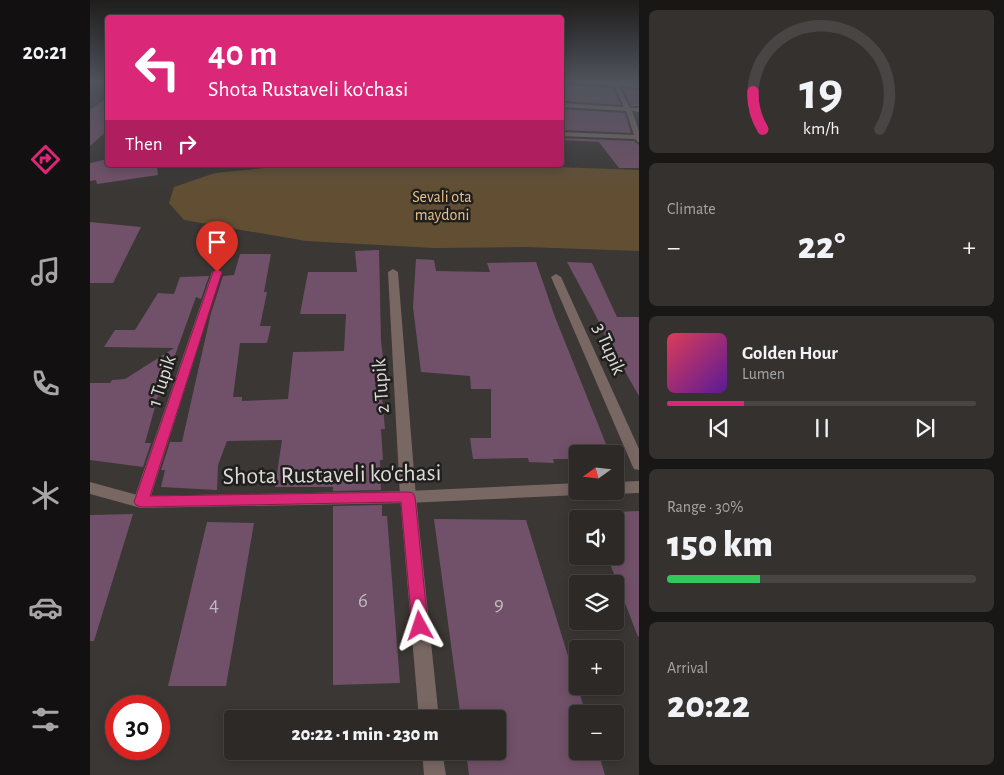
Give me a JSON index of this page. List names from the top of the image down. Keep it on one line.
{"streets":{"street":["3 Tupik","1 Tupik","2 Tupik","Shota Rustaveli ko'chasi"]},"crossings":[["1 Tupik","Shota Rustaveli ko'chasi"],["2 Tupik","Shota Rustaveli ko'chasi"]],"parks":["Sevali ota maydoni"],"house_numbers":["6","9","4"],"north":"left","page":{"tabs":"20:21","turn":["40 m","Shota Rustaveli ko'chasi"],"then":"Then","tile":["Climate",["Range · 30%","150 km"],["Arrival","20:22"]],"heat":["−","22°","+"],"song":["Golden Hour","Lumen"],"map_buttons":["+","−"],"limit":"30","trip":"20:22 · 1 min · 230 m","gauge":["19","km/h"]}}
